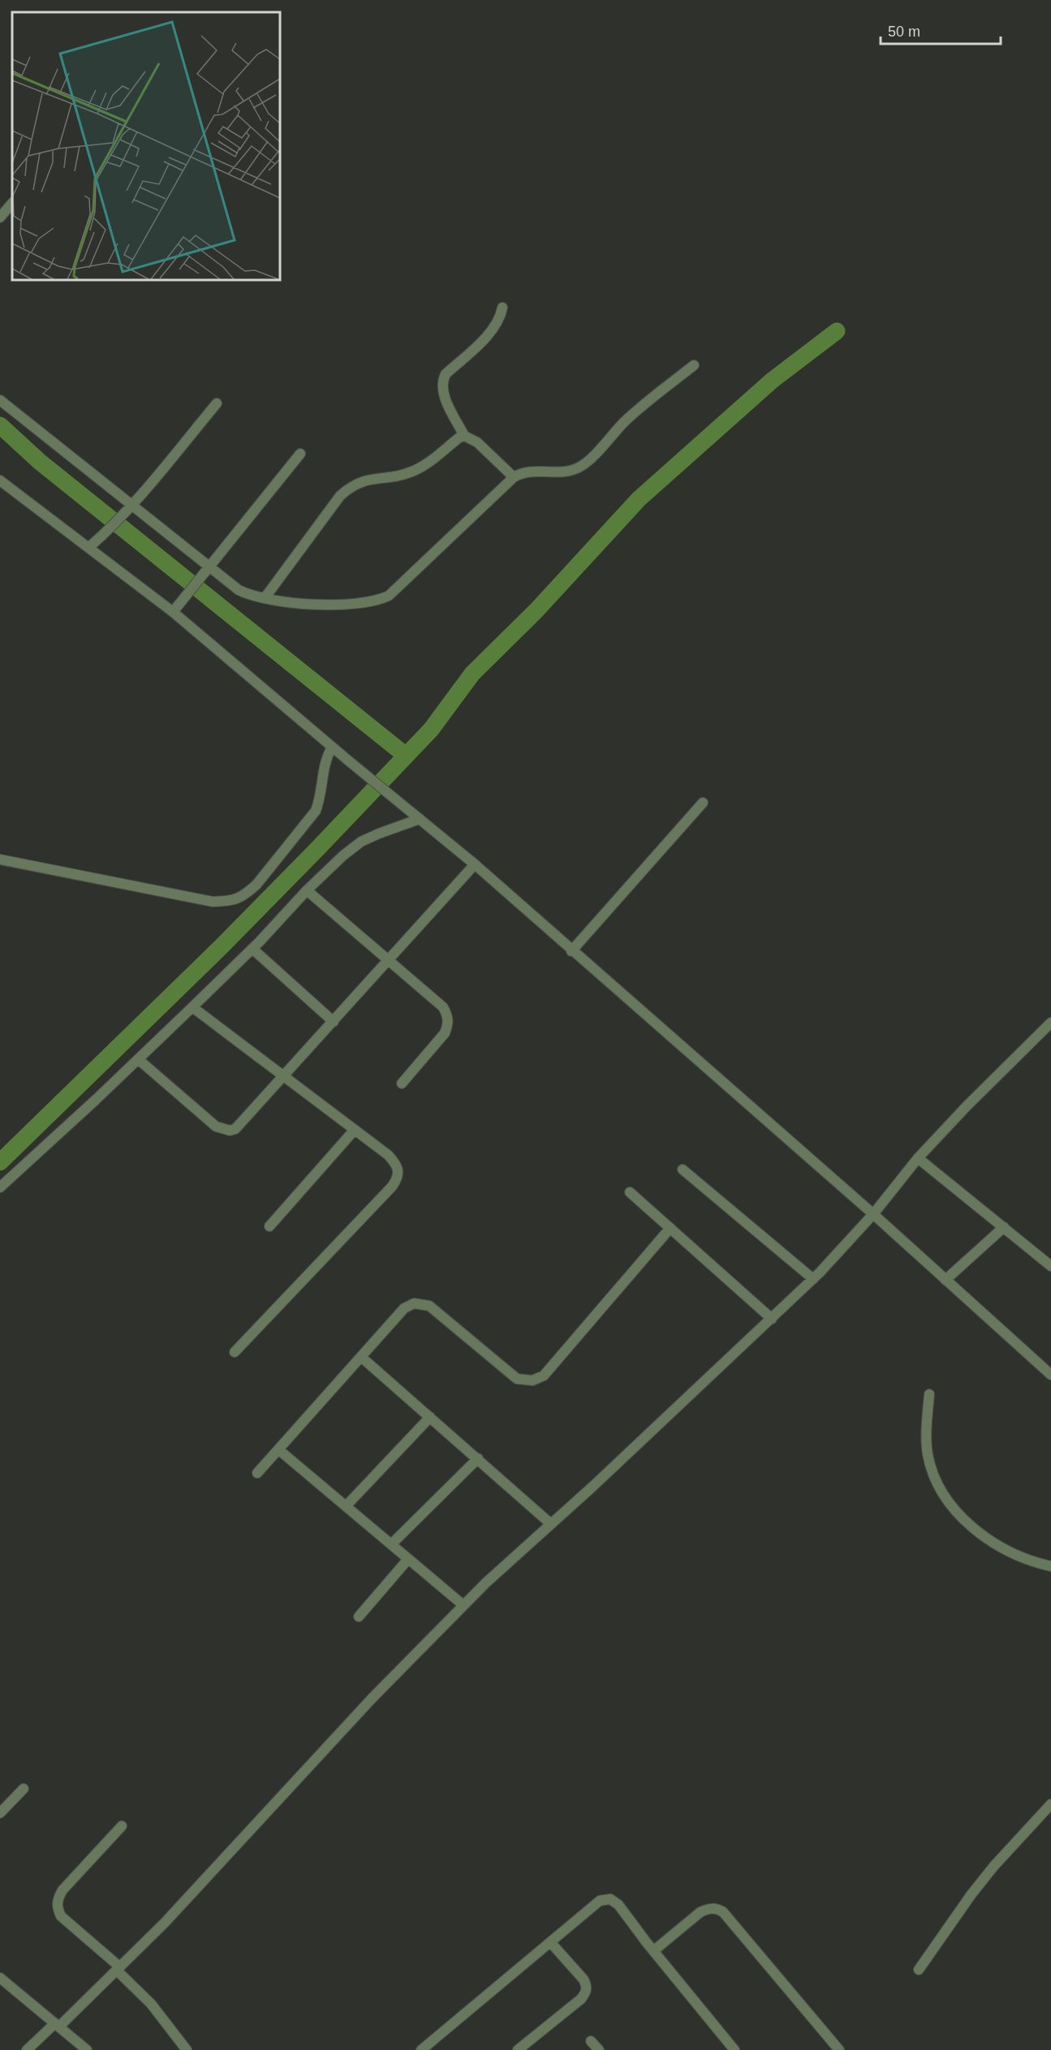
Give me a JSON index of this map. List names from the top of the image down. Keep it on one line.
{"scale_bar":"50 m"}
